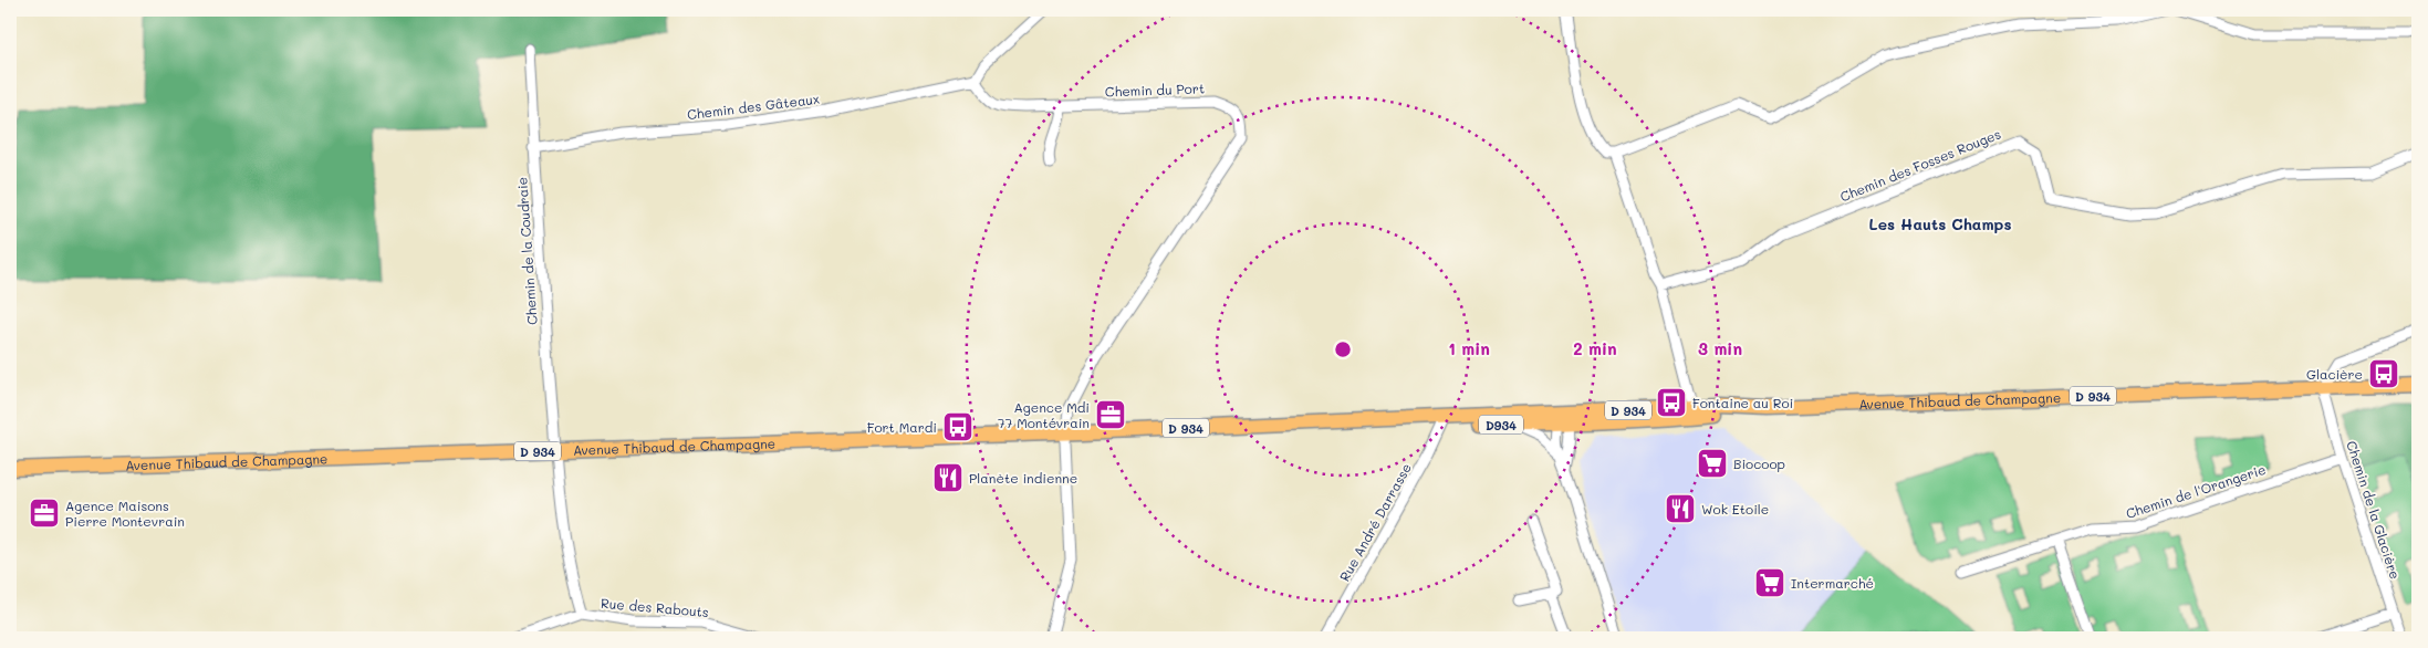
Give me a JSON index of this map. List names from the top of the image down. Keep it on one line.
{"streets":{"main road":["D 934","Avenue Thibaud de Champagne","D934"],"street":["Chemin du Port","Chemin des Gâteaux","Chemin des Fosses Rouges","Chemin de la Coudraie","Chemin de l'Orangerie","Chemin de la Glacière","Rue André Darrasse","Rue des Rabouts"]},"crossings":[["Chemin du Port","Chemin des Gâteaux"],["Chemin du Port","Avenue Thibaud de Champagne"],["Chemin des Gâteaux","Chemin de la Coudraie"],["Chemin de la Coudraie","Avenue Thibaud de Champagne"],["Chemin de la Coudraie","Rue des Rabouts"],["Avenue Thibaud de Champagne","Chemin de la Glacière"],["Avenue Thibaud de Champagne","Rue André Darrasse"],["Avenue Thibaud de Champagne","Rue des Rabouts"],["Chemin de l'Orangerie","Chemin de la Glacière"]],"districts":["Les Hauts Champs"],"places":{"bus stop":["Glacière","Fontaine au Roi","Fort Mardi"],"office":["Agence Mdi 77 Montévrain","Agence Maisons Pierre Montevrain"],"supermarket":["Biocoop","Intermarché"],"restaurant":["Planète indienne","Wok Etoile"]},"rings":["1 min","2 min","3 min"]}
